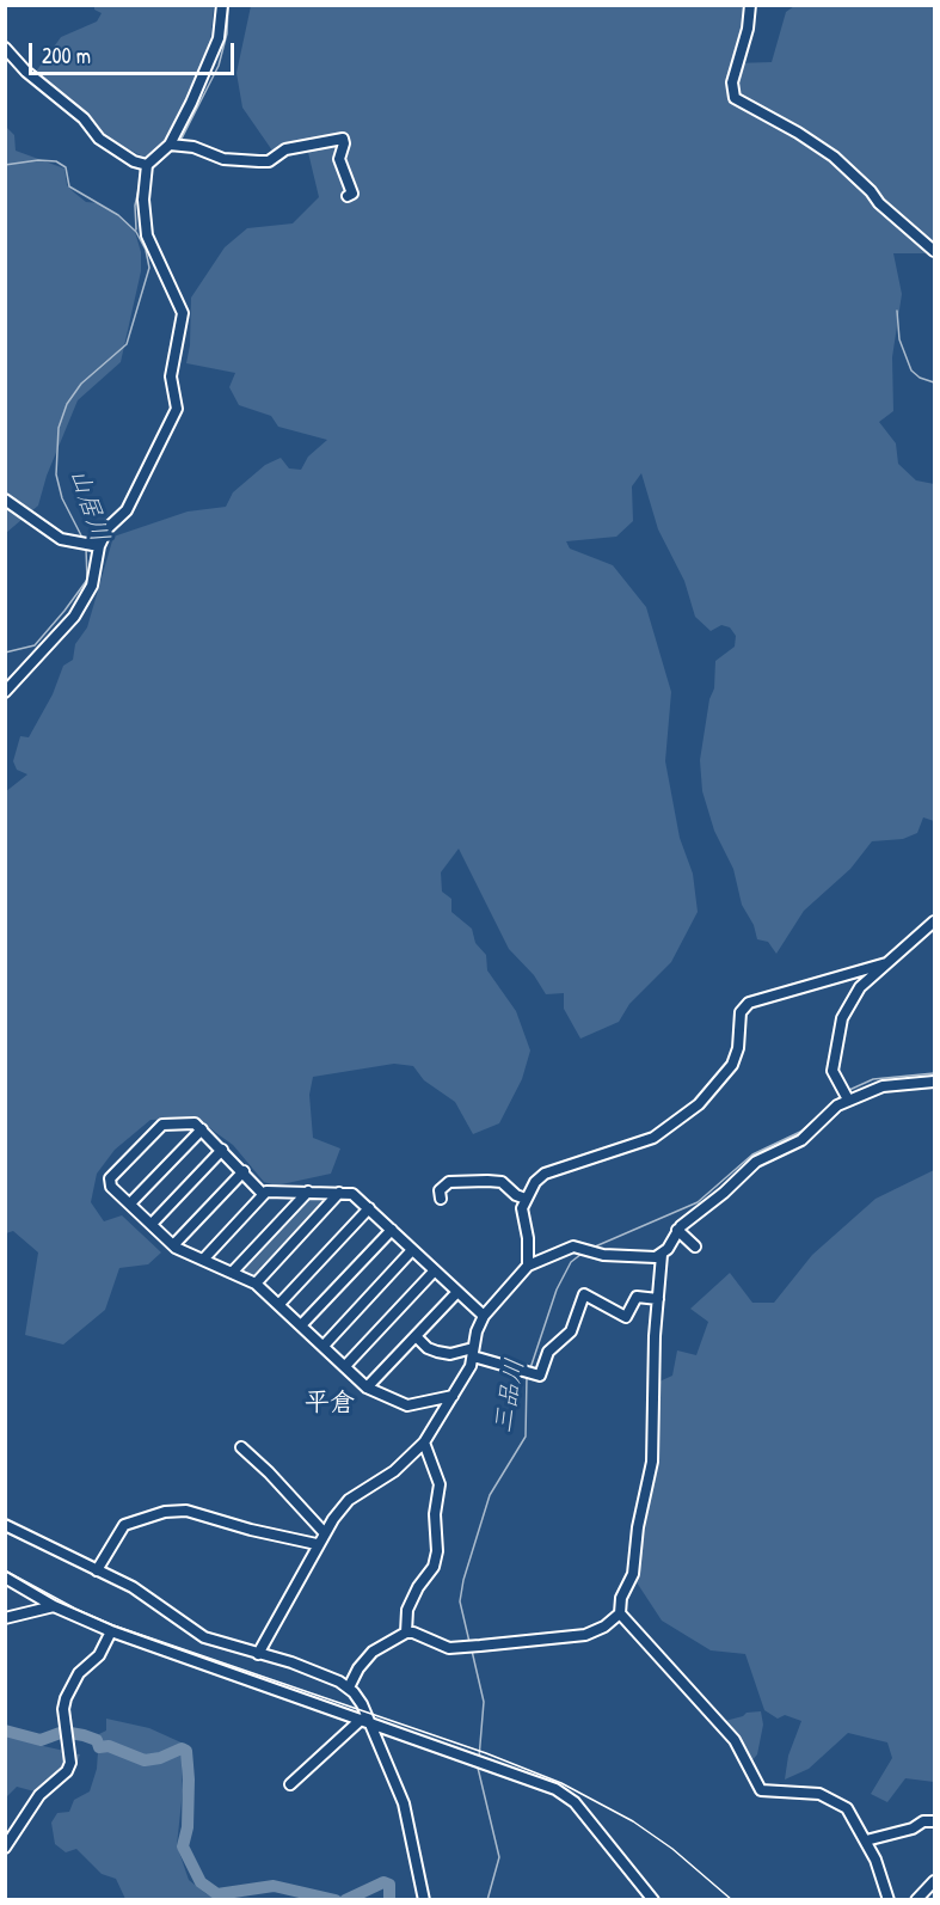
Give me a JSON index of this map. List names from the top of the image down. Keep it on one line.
{"districts":["平倉"],"water":["山居川","三品川"],"scale_bar":"200 m"}
